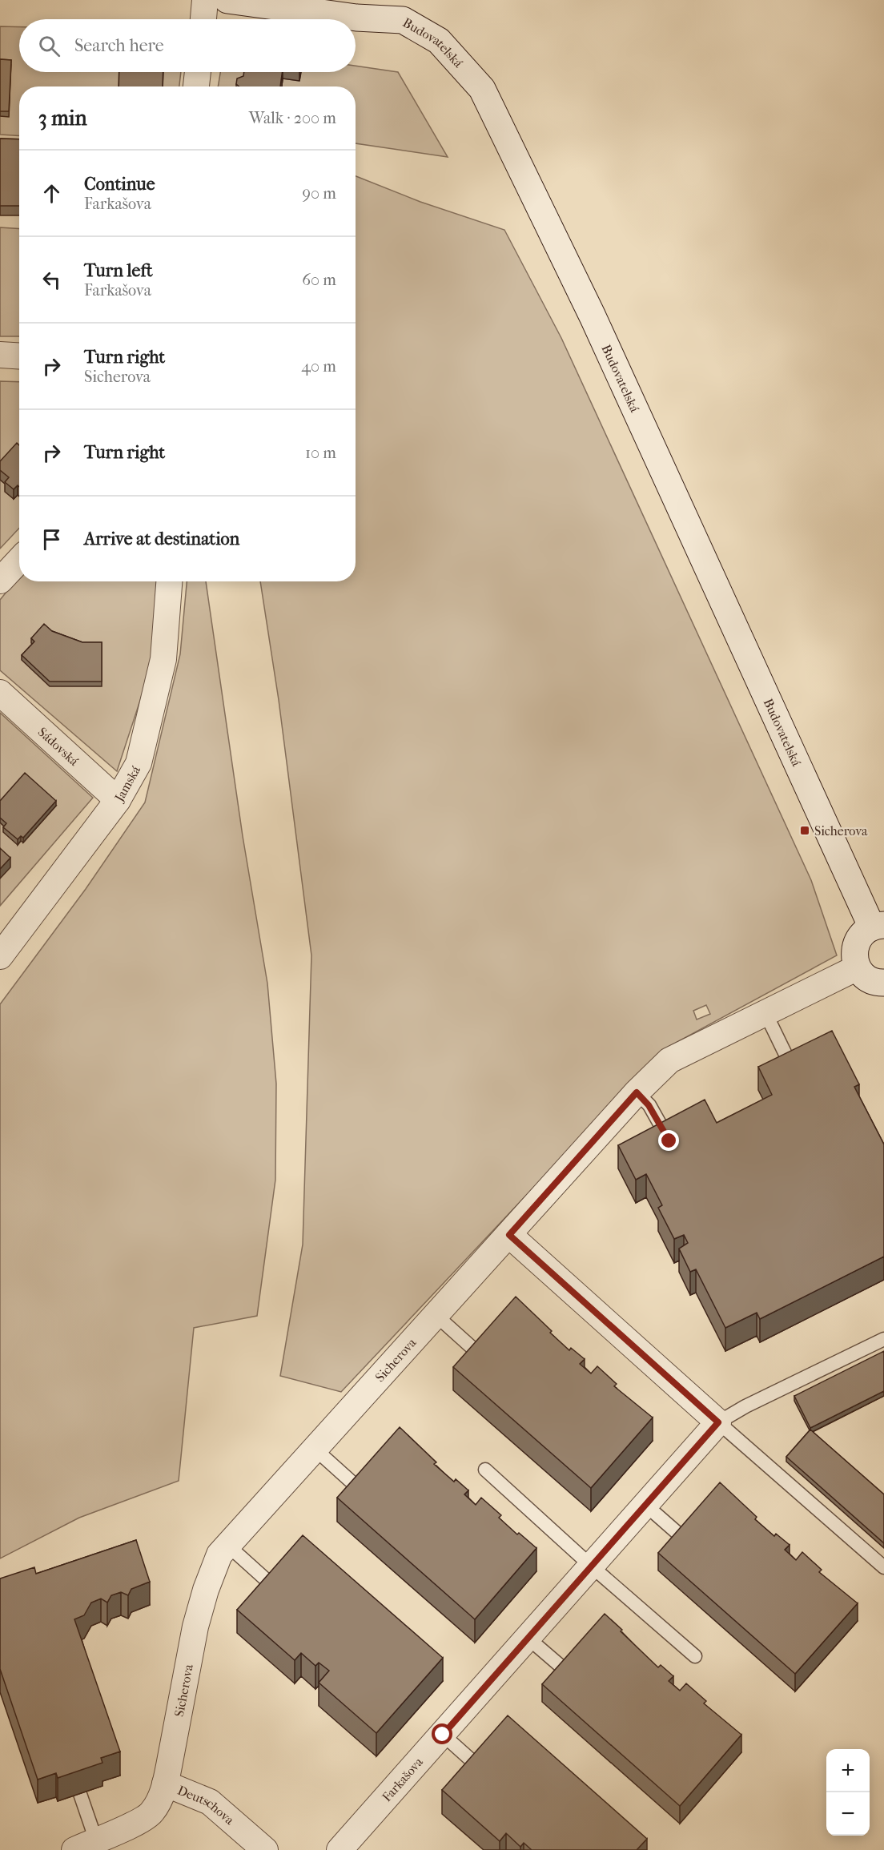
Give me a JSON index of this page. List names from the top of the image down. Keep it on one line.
{"streets":{"street":["Budovatelská","Sádovská","Jamská","Sicherova","Farkašova","Deutschova"]},"crossings":[["Sádovská","Jamská"],["Sicherova","Deutschova"]],"places":{"transit":["Sicherova"]},"page":{"search":"Search here","heading":["3 min","Walk · 200 m"],"list":[["Continue","Farkašova","90 m"],["Turn left","Farkašova","60 m"],["Turn right","Sicherova","40 m"],["Turn right","10 m"],"Arrive at destination"],"map_buttons":["+","−"]}}
